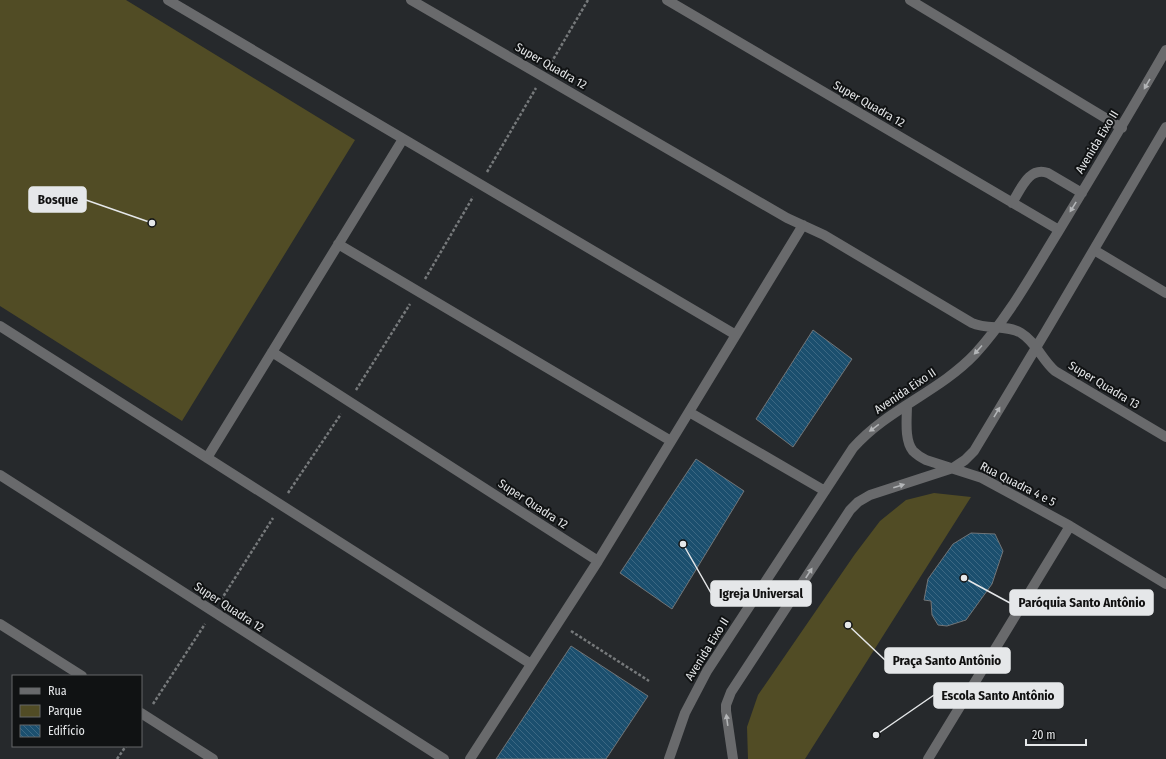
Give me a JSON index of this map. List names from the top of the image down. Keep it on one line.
{"streets":{"street":["Super Quadra 12","Avenida Eixo II","Super Quadra 13","Rua Quadra 4 e 5"]},"crossings":[["Super Quadra 12","Avenida Eixo II"],["Super Quadra 12","Super Quadra 13"],["Avenida Eixo II","Super Quadra 13"],["Avenida Eixo II","Rua Quadra 4 e 5"]],"places":["Bosque","Igreja Universal","Paróquia Santo Antônio","Praça Santo Antônio","Escola Santo Antônio"],"legend":["Rua","Parque","Edifício"],"scale_bar":"20 m"}
